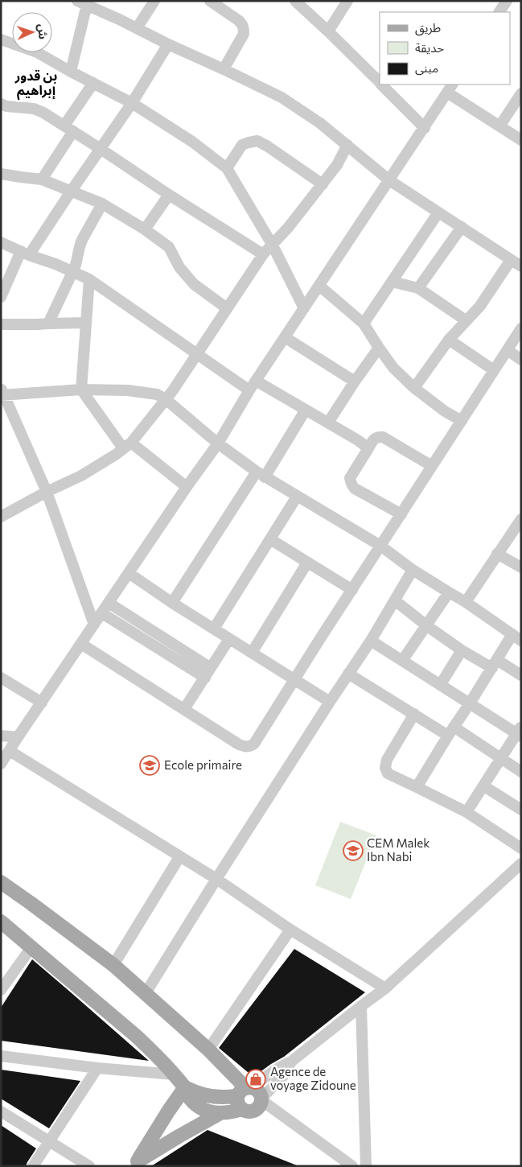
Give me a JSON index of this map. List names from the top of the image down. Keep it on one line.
{"districts":["بن قدور إبراهيم"],"places":{"school or university":["Ecole primaire","CEM Malek Ibn Nabi"],"shop":["Agence de voyage Zidoune"]},"legend":["طريق","حديقة","مبنى"],"north":"right"}
